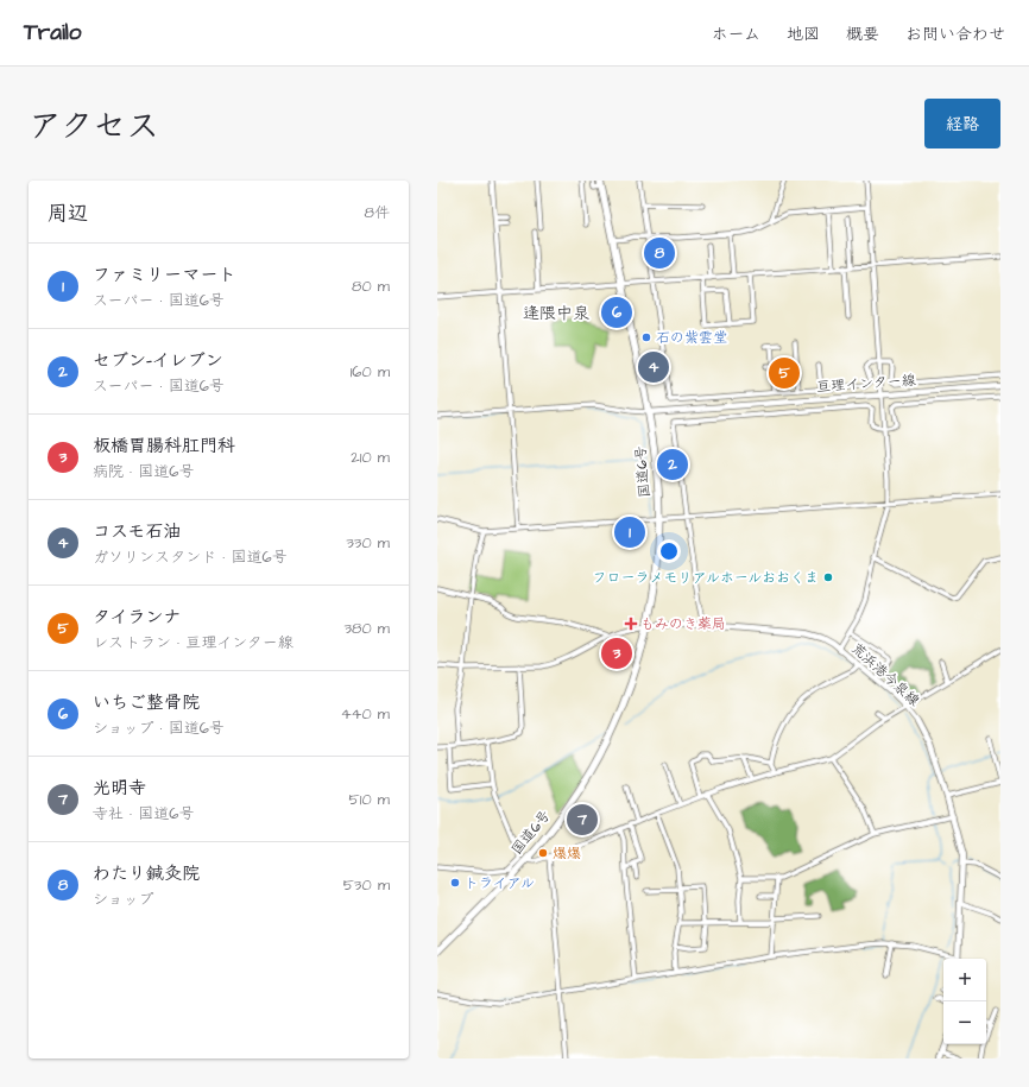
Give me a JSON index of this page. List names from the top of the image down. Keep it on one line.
{"streets":{"highway":["国道6号"],"main road":["亘理インター線","荒浜港今泉線"]},"crossings":[["亘理インター線","国道6号"],["国道6号","荒浜港今泉線"]],"districts":["逢隈中泉"],"places":{"other":["石の紫雲堂","フローラメモリアルホールおおくま","爆爆","トライアル"],"health":["もみのき薬局"]},"page":{"header":"Trailo","nav":["ホーム","地図","概要","お問い合わせ"],"title":"アクセス","buttons":"経路","heading":["周辺","8件"],"pins":["8","6","4","5","2","1","3","7"],"list":[{"mark":"1","name":"ファミリーマート","note":"スーパー · 国道6号","value":"80 m"},{"mark":"2","name":"セブン-イレブン","note":"スーパー · 国道6号","value":"160 m"},{"mark":"3","name":"板橋胃腸科肛門科","note":"病院 · 国道6号","value":"210 m"},{"mark":"4","name":"コスモ石油","note":"ガソリンスタンド · 国道6号","value":"330 m"},{"mark":"5","name":"タイランナ","note":"レストラン · 亘理インター線","value":"380 m"},{"mark":"6","name":"いちご整骨院","note":"ショップ · 国道6号","value":"440 m"},{"mark":"7","name":"光明寺","note":"寺社 · 国道6号","value":"510 m"},{"mark":"8","name":"わたり鍼灸院","note":"ショップ","value":"530 m"}],"map_buttons":["+","−"]}}
